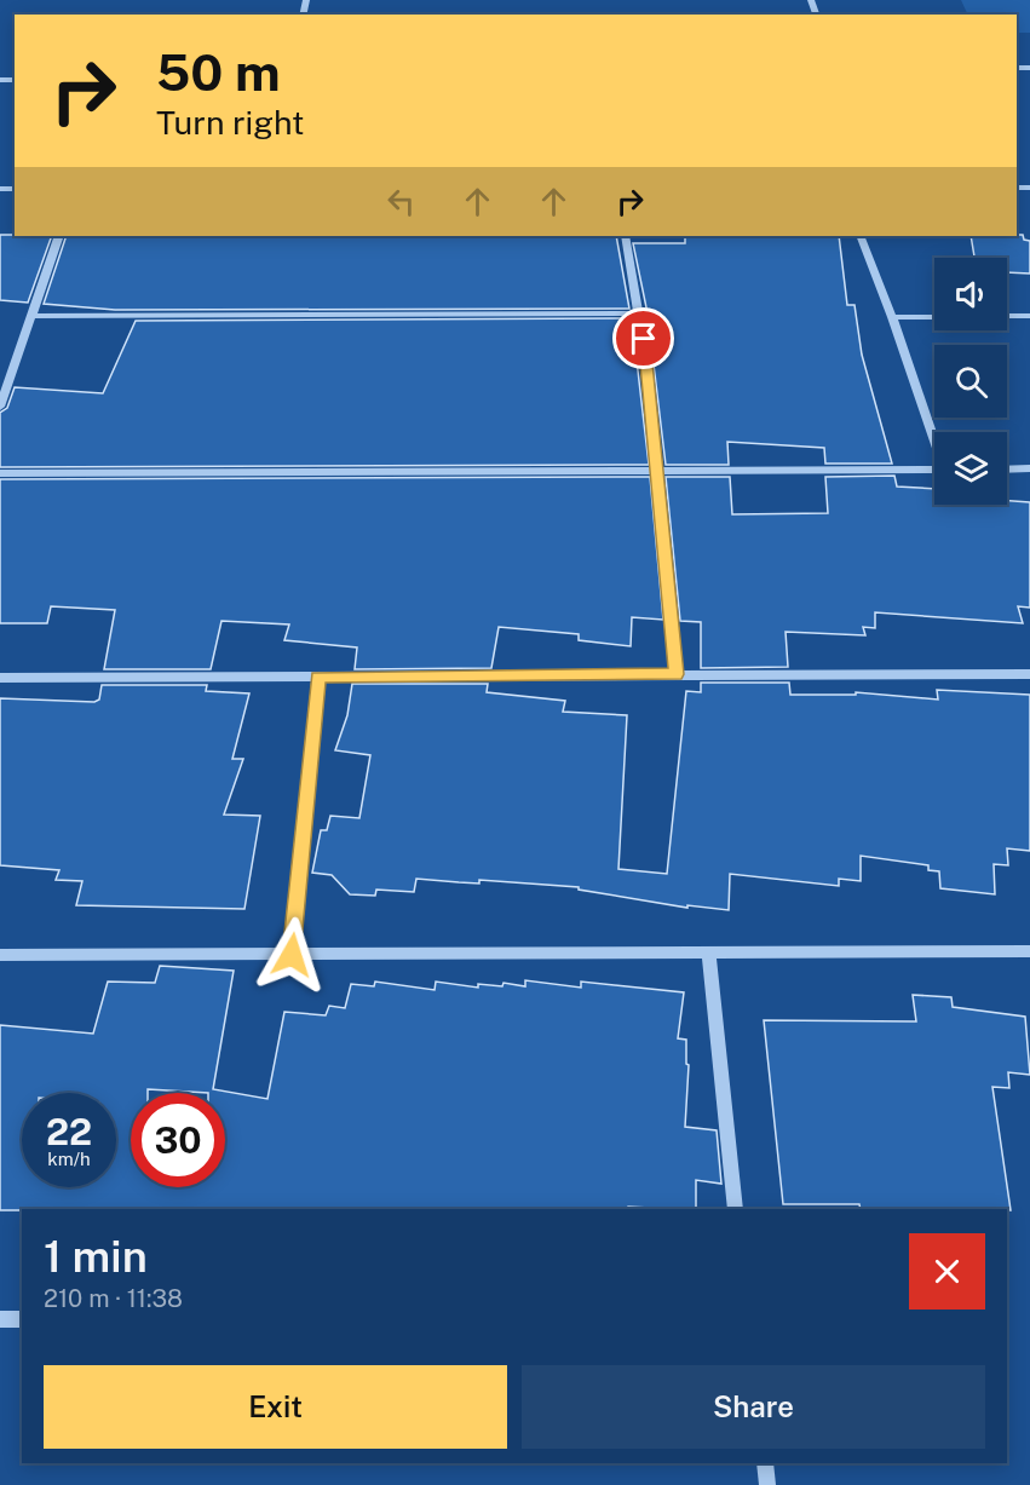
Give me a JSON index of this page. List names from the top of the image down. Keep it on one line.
{"page":{"turn":["50 m","Turn right"],"speed":"22 km/h","limit":"30","heading":["1 min","210 m · 11:38"],"buttons":["Exit","Share"]}}
